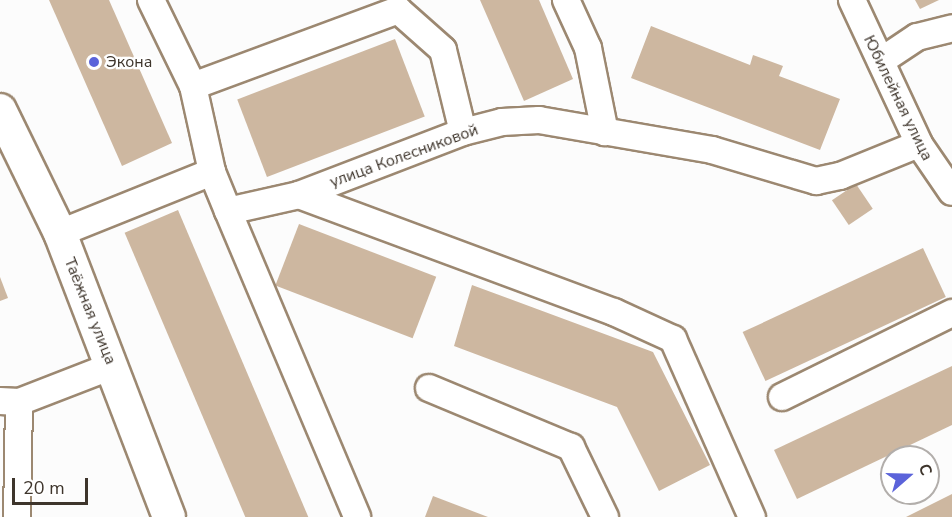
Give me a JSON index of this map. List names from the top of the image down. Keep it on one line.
{"streets":{"main road":["Таёжная улица"],"street":["Юбилейная улица","улица Колесниковой"]},"crossings":[["Юбилейная улица","улица Колесниковой"]],"places":["Экона"],"scale_bar":"20 m","north":"right"}
